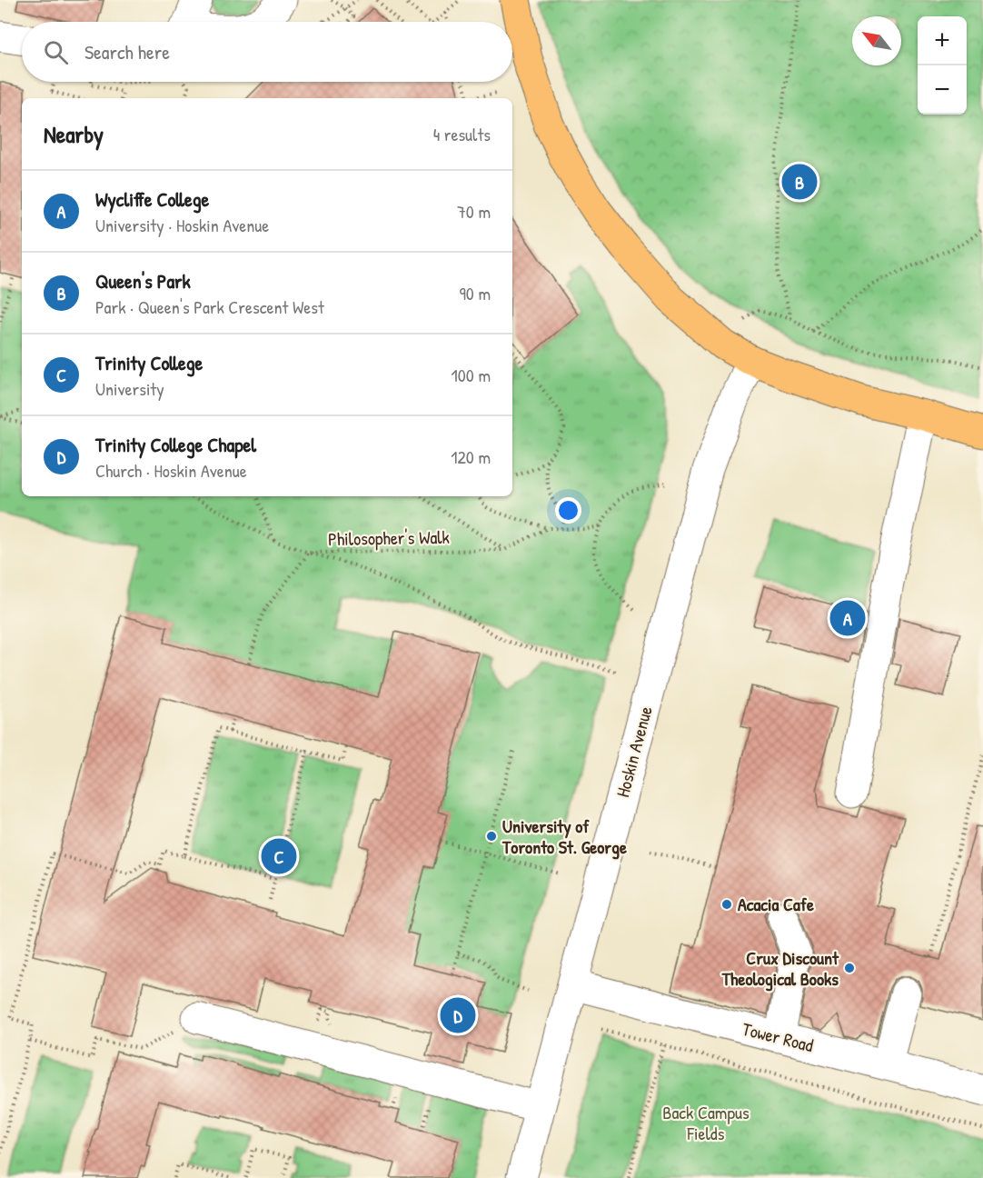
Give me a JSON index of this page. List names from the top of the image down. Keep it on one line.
{"streets":{"street":["Hoskin Avenue","Tower Road"],"path":["Philosopher's Walk"]},"crossings":[["Hoskin Avenue","Tower Road"]],"parks":["Back Campus Fields"],"places":["University of Toronto St. George","Acacia Cafe","Crux Discount Theological Books"],"north":"top left","page":{"map_buttons":["+","−"],"search":"Search here","heading":["Nearby","4 results"],"pins":["B","A","C","D"],"list":[{"mark":"A","name":"Wycliffe College","note":"University · Hoskin Avenue","value":"70 m"},{"mark":"B","name":"Queen's Park","note":"Park · Queen's Park Crescent West","value":"90 m"},{"mark":"C","name":"Trinity College","note":"University","value":"100 m"},{"mark":"D","name":"Trinity College Chapel","note":"Church · Hoskin Avenue","value":"120 m"}]}}
